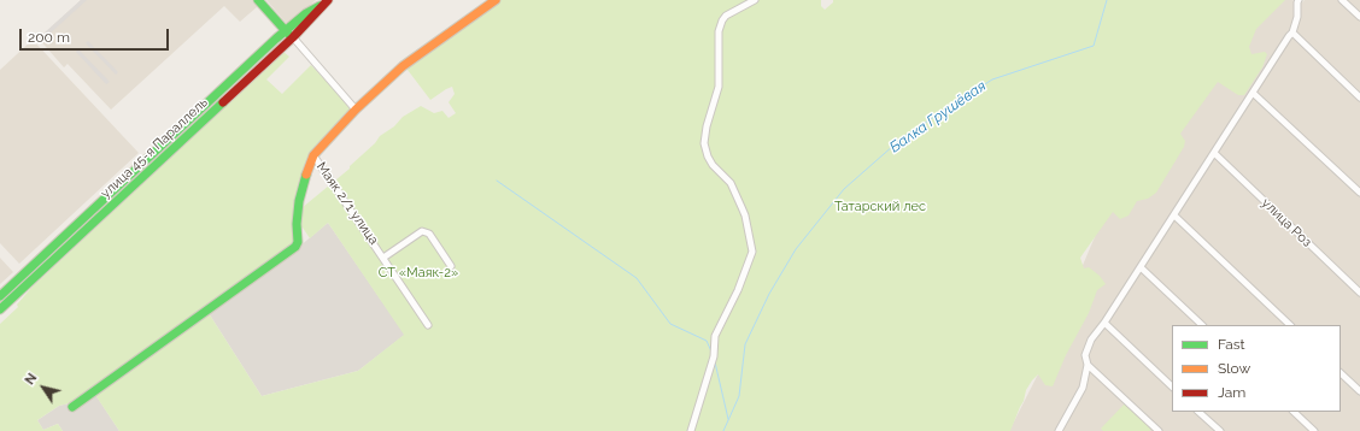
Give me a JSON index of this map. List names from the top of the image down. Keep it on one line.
{"streets":{"main road":["улица 45-я Параллель"],"street":["Маяк 2/1 улица","улица Роз"]},"water":["Балка Грушёвая"],"parks":["Татарский лес","СТ «Маяк-2»"],"legend":["Fast","Slow","Jam"],"scale_bar":"200 m","north":"top left"}
